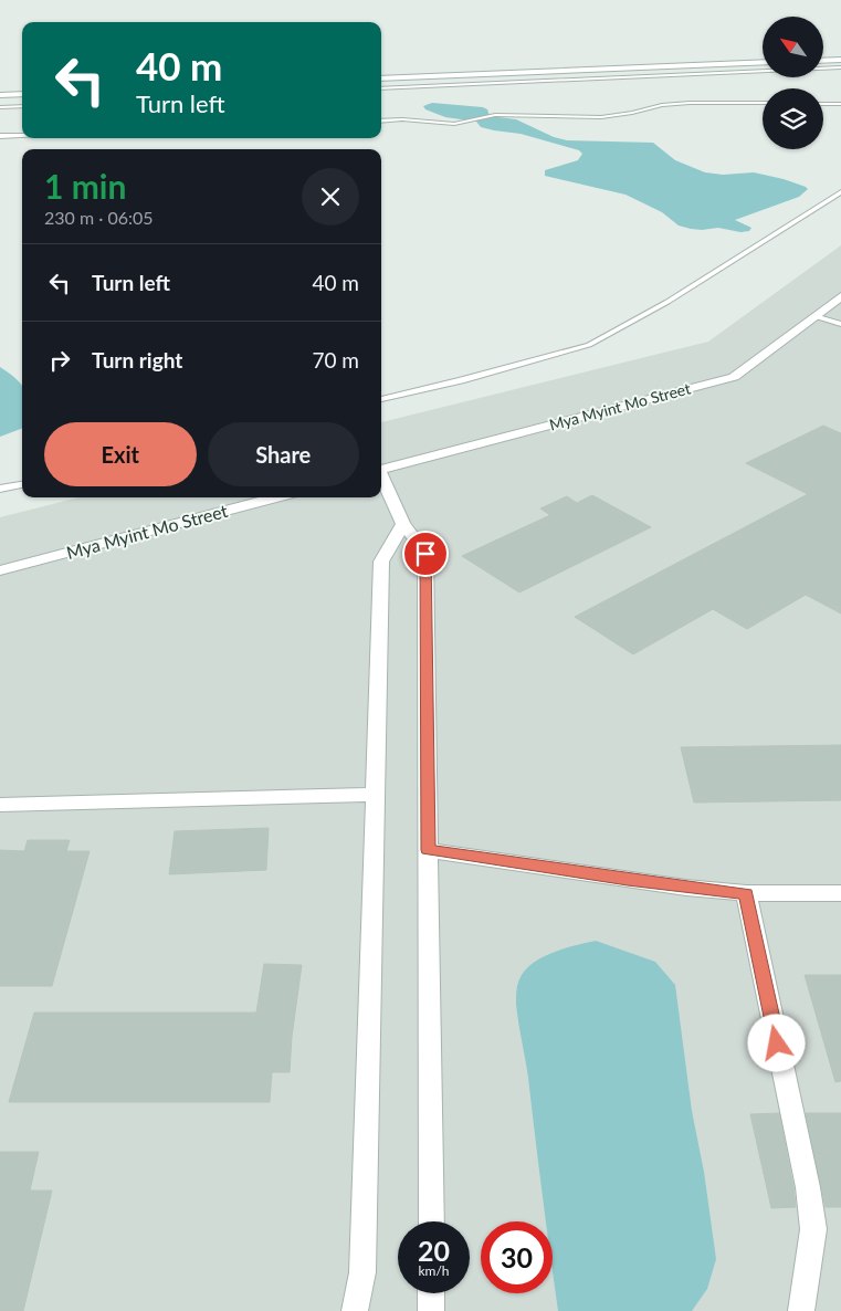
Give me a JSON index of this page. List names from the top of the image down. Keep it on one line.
{"streets":{"street":["Mya Myint Mo Street"]},"north":"top left","page":{"turn":["40 m","Turn left"],"heading":["1 min","230 m · 06:05"],"list":[{"name":"Turn left","value":"40 m"},{"name":"Turn right","value":"70 m"}],"buttons":["Exit","Share"],"speed":"20 km/h","limit":"30"}}
